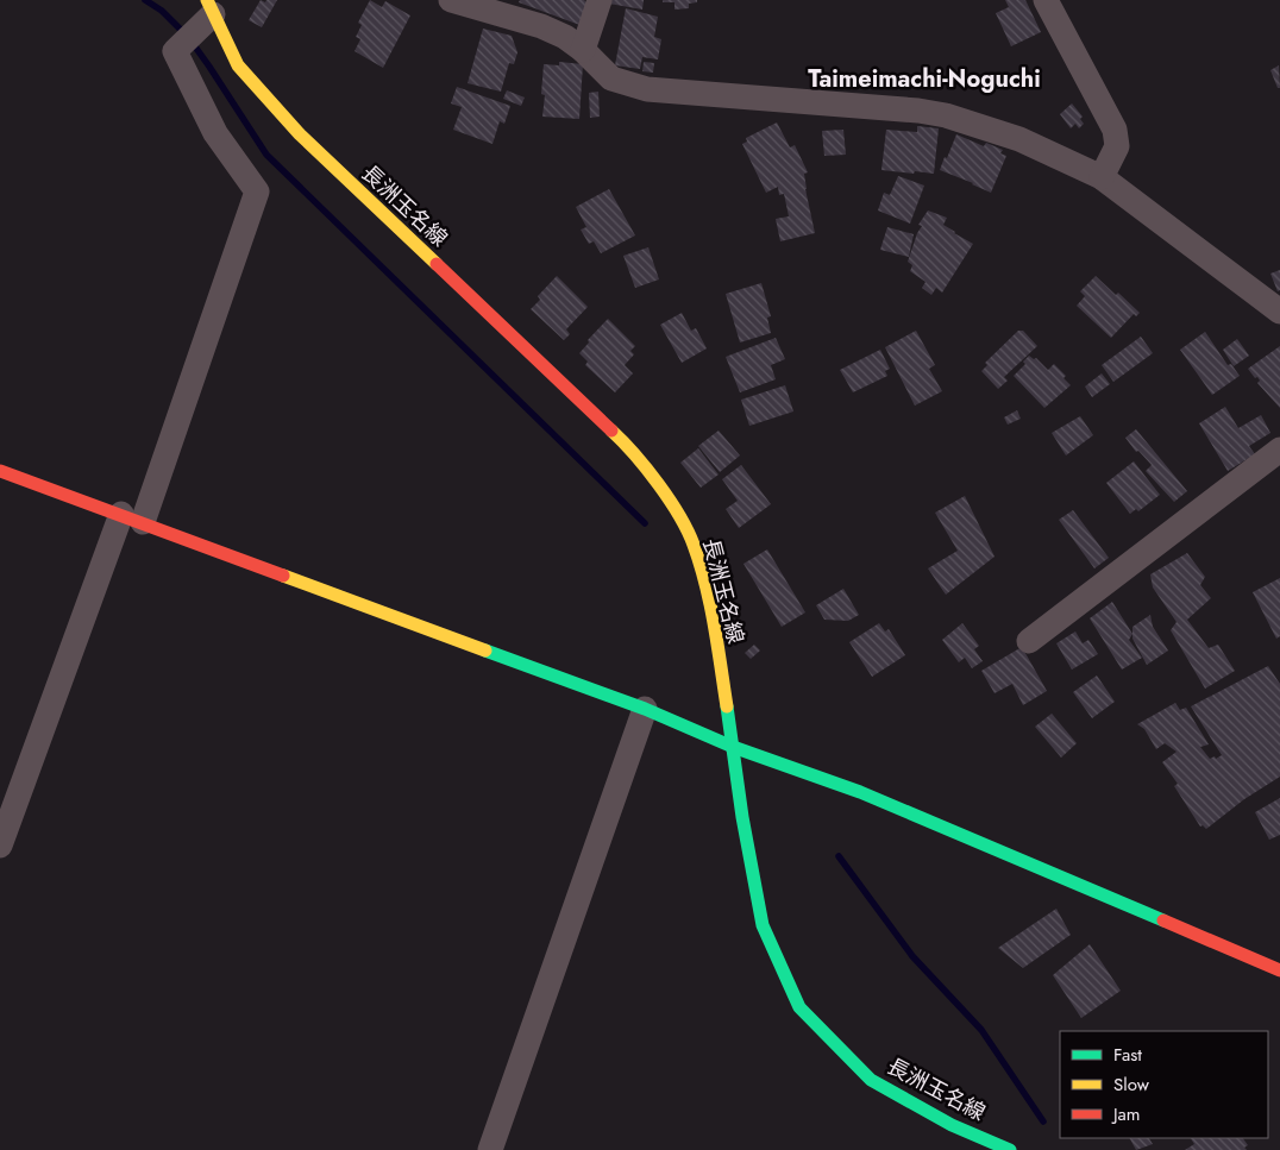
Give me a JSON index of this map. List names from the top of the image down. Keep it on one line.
{"streets":{"main road":["長洲玉名線"]},"districts":["Taimeimachi-Noguchi"],"legend":["Fast","Slow","Jam"]}
